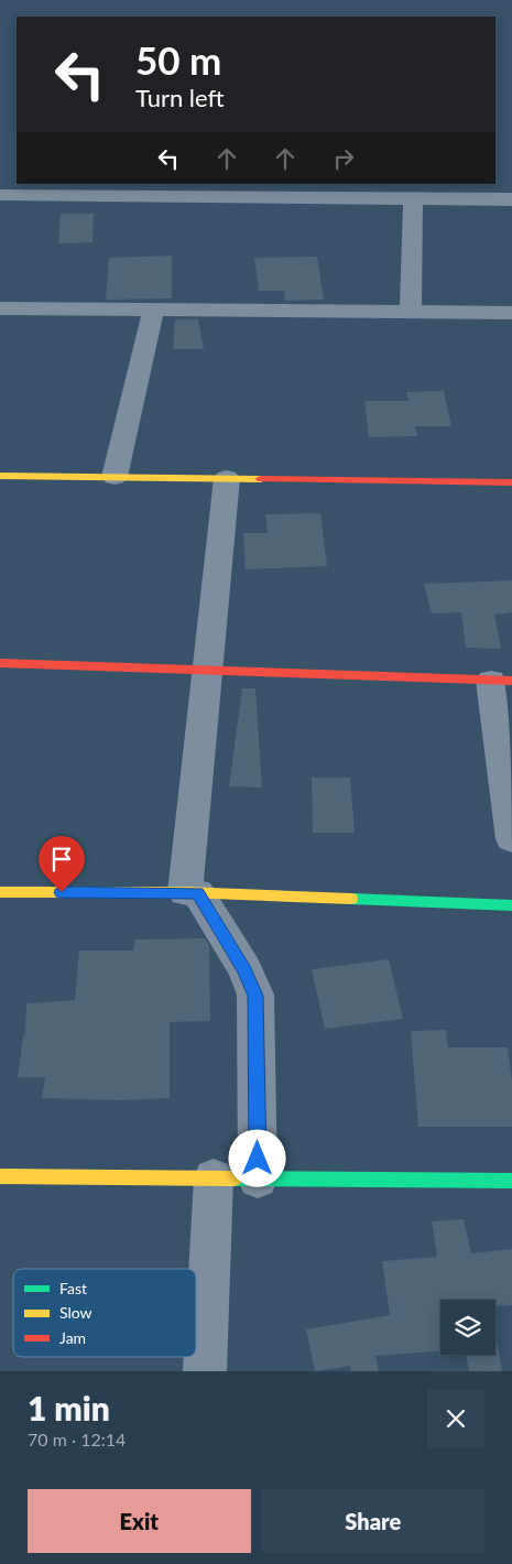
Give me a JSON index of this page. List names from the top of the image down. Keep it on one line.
{"legend":["Fast","Slow","Jam"],"page":{"turn":["50 m","Turn left"],"heading":["1 min","70 m · 12:14"],"buttons":["Exit","Share"]}}
